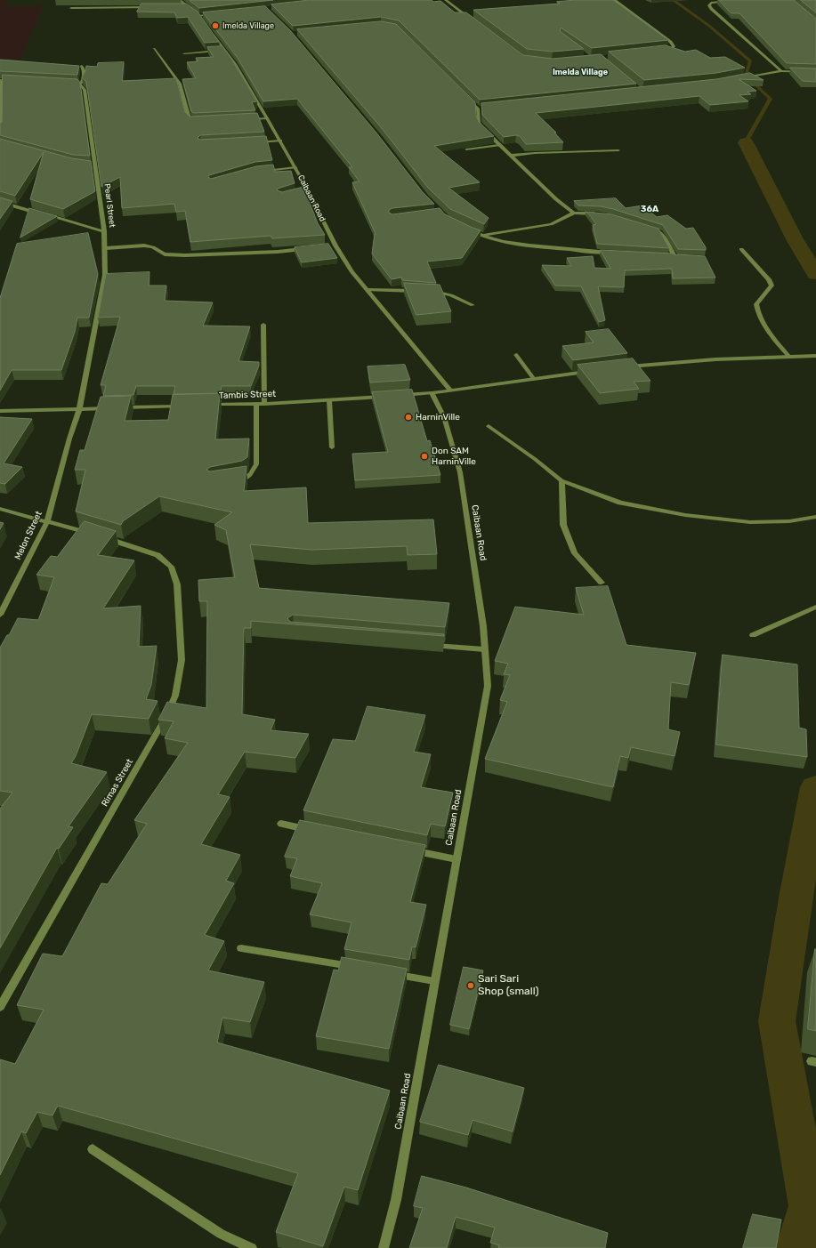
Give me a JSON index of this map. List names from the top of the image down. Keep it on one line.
{"streets":{"street":["Caibaan Road","Pearl Street","Tambis Street","Melon Street","Rimas Street"]},"crossings":[["Pearl Street","Melon Street"]],"districts":["Imelda Village","36A"],"places":["Imelda Village","HarninVille","Don SAM HarninVille","Sari Sari Shop (small)"]}
